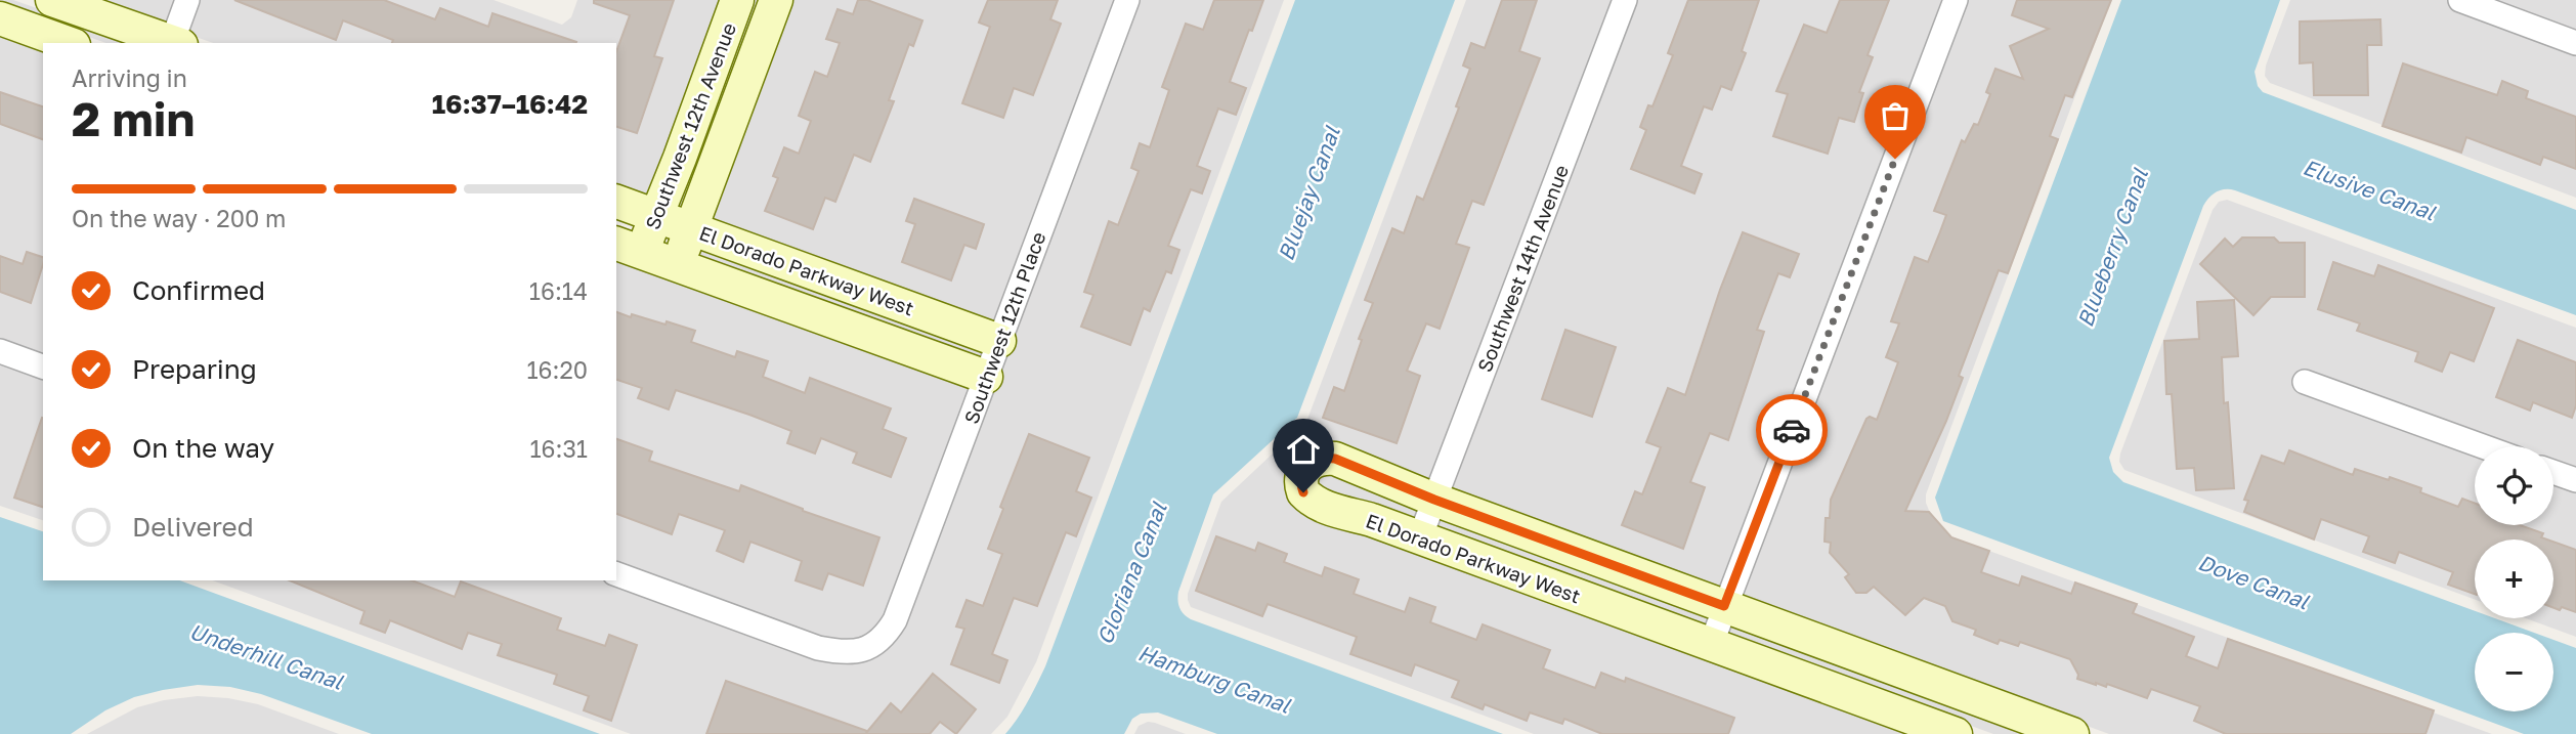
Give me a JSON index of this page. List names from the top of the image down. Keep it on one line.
{"streets":{"street":["Southwest 12th Avenue","Southwest 14th Avenue","El Dorado Parkway West","Southwest 12th Place"]},"crossings":[["Southwest 12th Avenue","El Dorado Parkway West"],["Southwest 14th Avenue","El Dorado Parkway West"],["El Dorado Parkway West","Southwest 12th Place"]],"water":["Elusive Canal","Bluejay Canal","Blueberry Canal","Gloriana Canal","Dove Canal","Underhill Canal","Hamburg Canal"],"page":{"heading":["2 min","Arriving in","16:37–16:42"],"bar":"On the way · 200 m","list":[["Confirmed","16:14"],["Preparing","16:20"],["On the way","16:31"],"Delivered"],"map_buttons":["+","−"]}}
